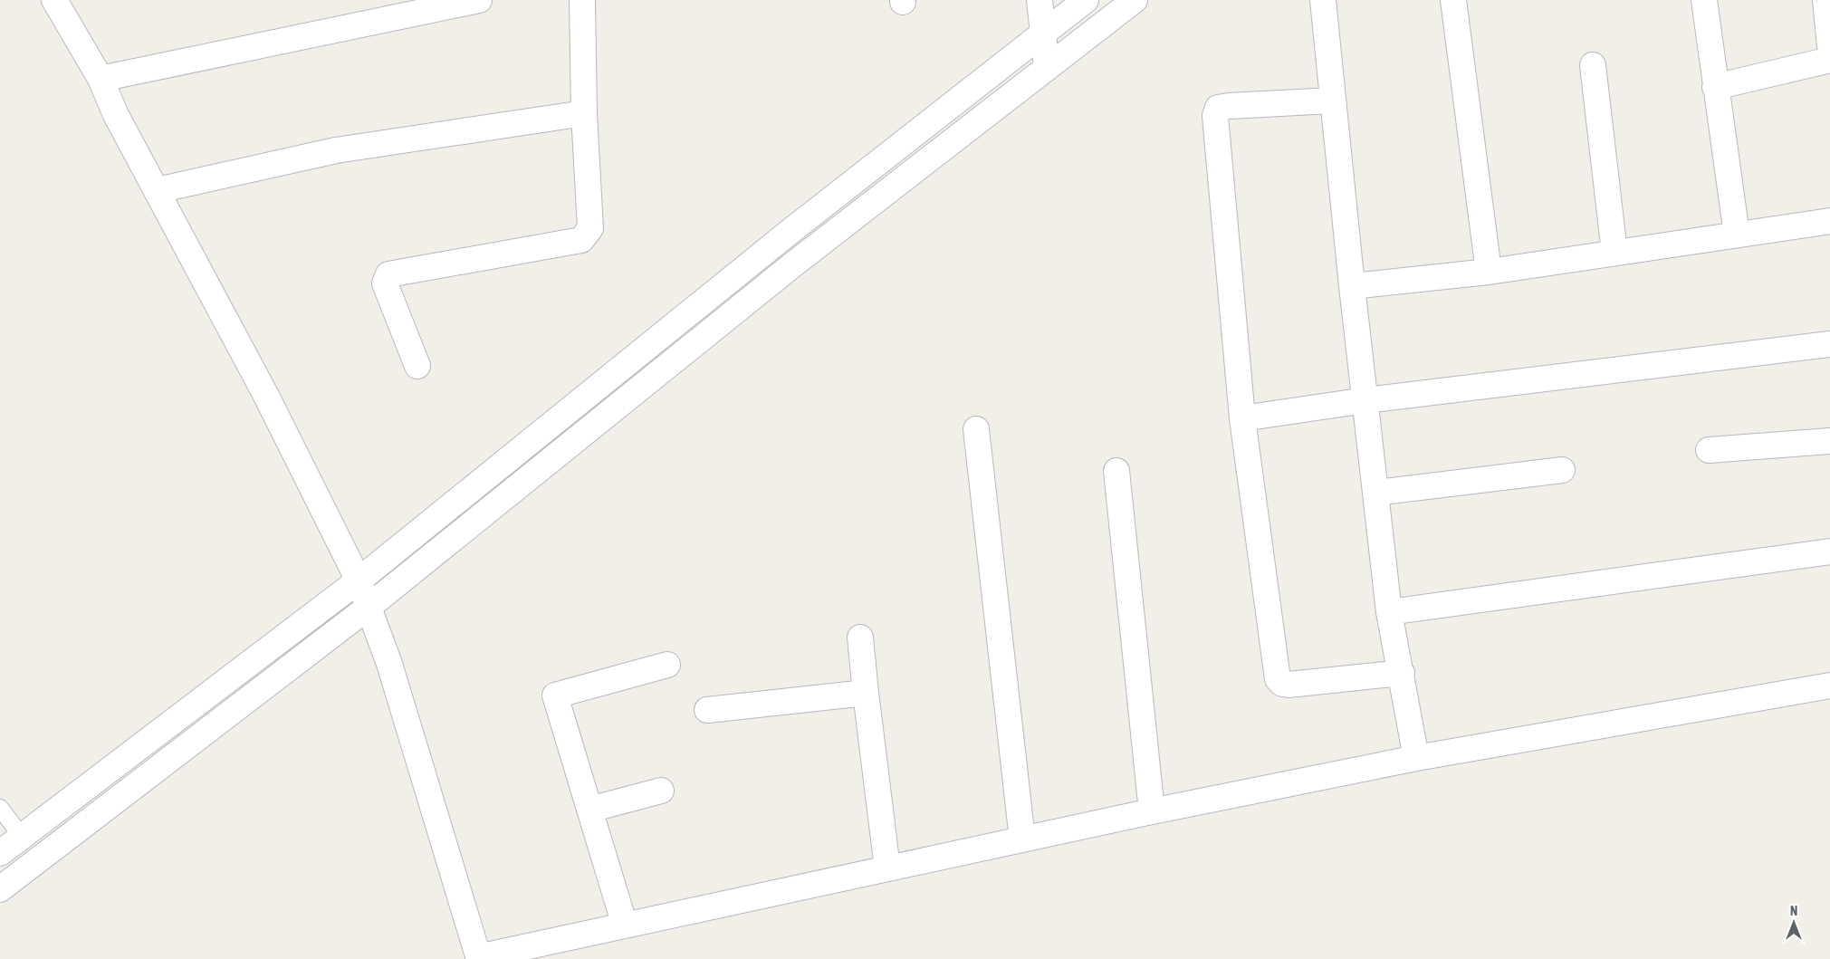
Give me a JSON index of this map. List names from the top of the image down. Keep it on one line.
{"north":"top"}
